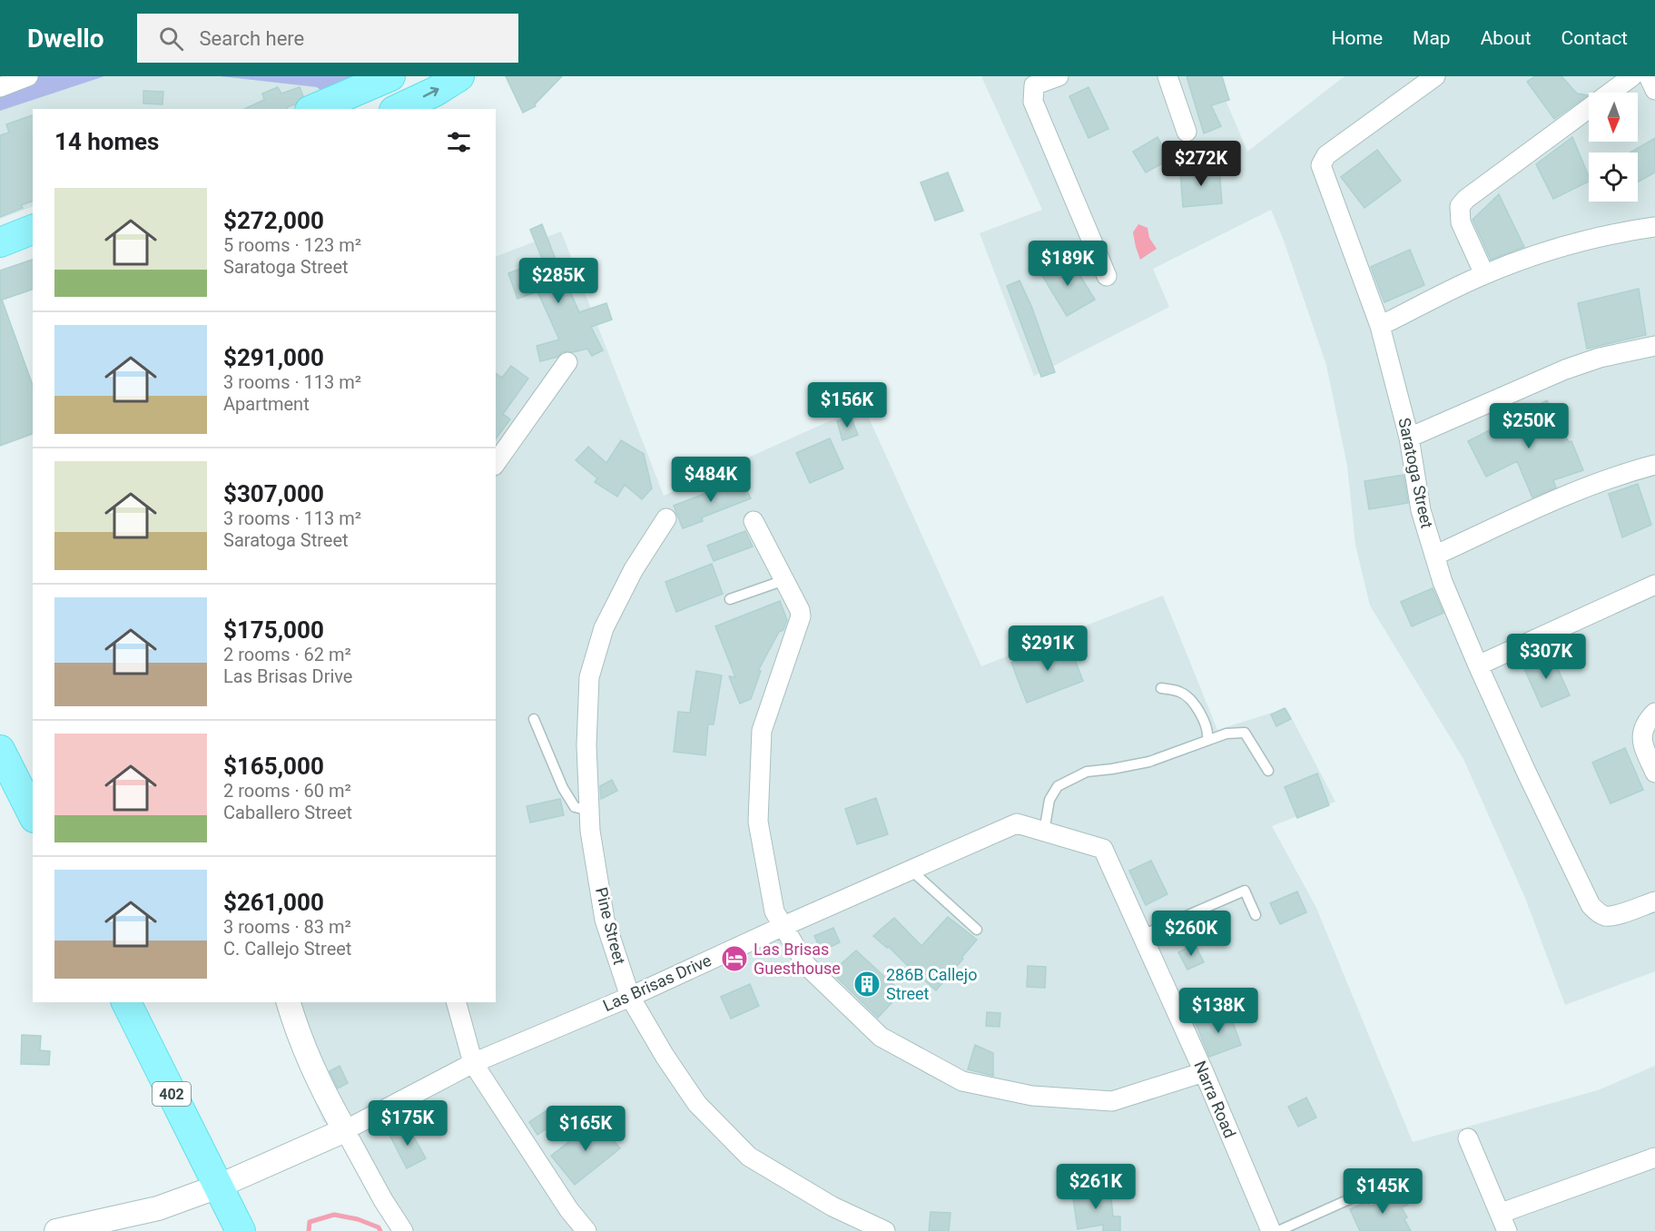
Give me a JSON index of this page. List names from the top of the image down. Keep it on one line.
{"streets":{"main road":["402"],"street":["Saratoga Street","Pine Street","Las Brisas Drive","Narra Road"]},"crossings":[["Pine Street","Las Brisas Drive"],["Las Brisas Drive","402"],["Las Brisas Drive","Narra Road"]],"places":{"hotel":["Las Brisas Guesthouse"],"building":["286B Callejo Street"]},"north":"bottom","page":{"header":"Dwello","search":"Search here","nav":["Home","Map","About","Contact"],"heading":"14 homes","price":["$272K","$189K","$285K","$156K","$250K","$484K","$291K","$307K","$260K","$138K","$175K","$165K","$261K","$145K"],"list":[{"name":"$272,000","note":"5 rooms · 123 m² · Saratoga Street"},{"name":"$291,000","note":"3 rooms · 113 m² · Apartment"},{"name":"$307,000","note":"3 rooms · 113 m² · Saratoga Street"},{"name":"$175,000","note":"2 rooms · 62 m² · Las Brisas Drive"},{"name":"$165,000","note":"2 rooms · 60 m² · Caballero Street"},{"name":"$261,000","note":"3 rooms · 83 m² · C. Callejo Street"}]}}
